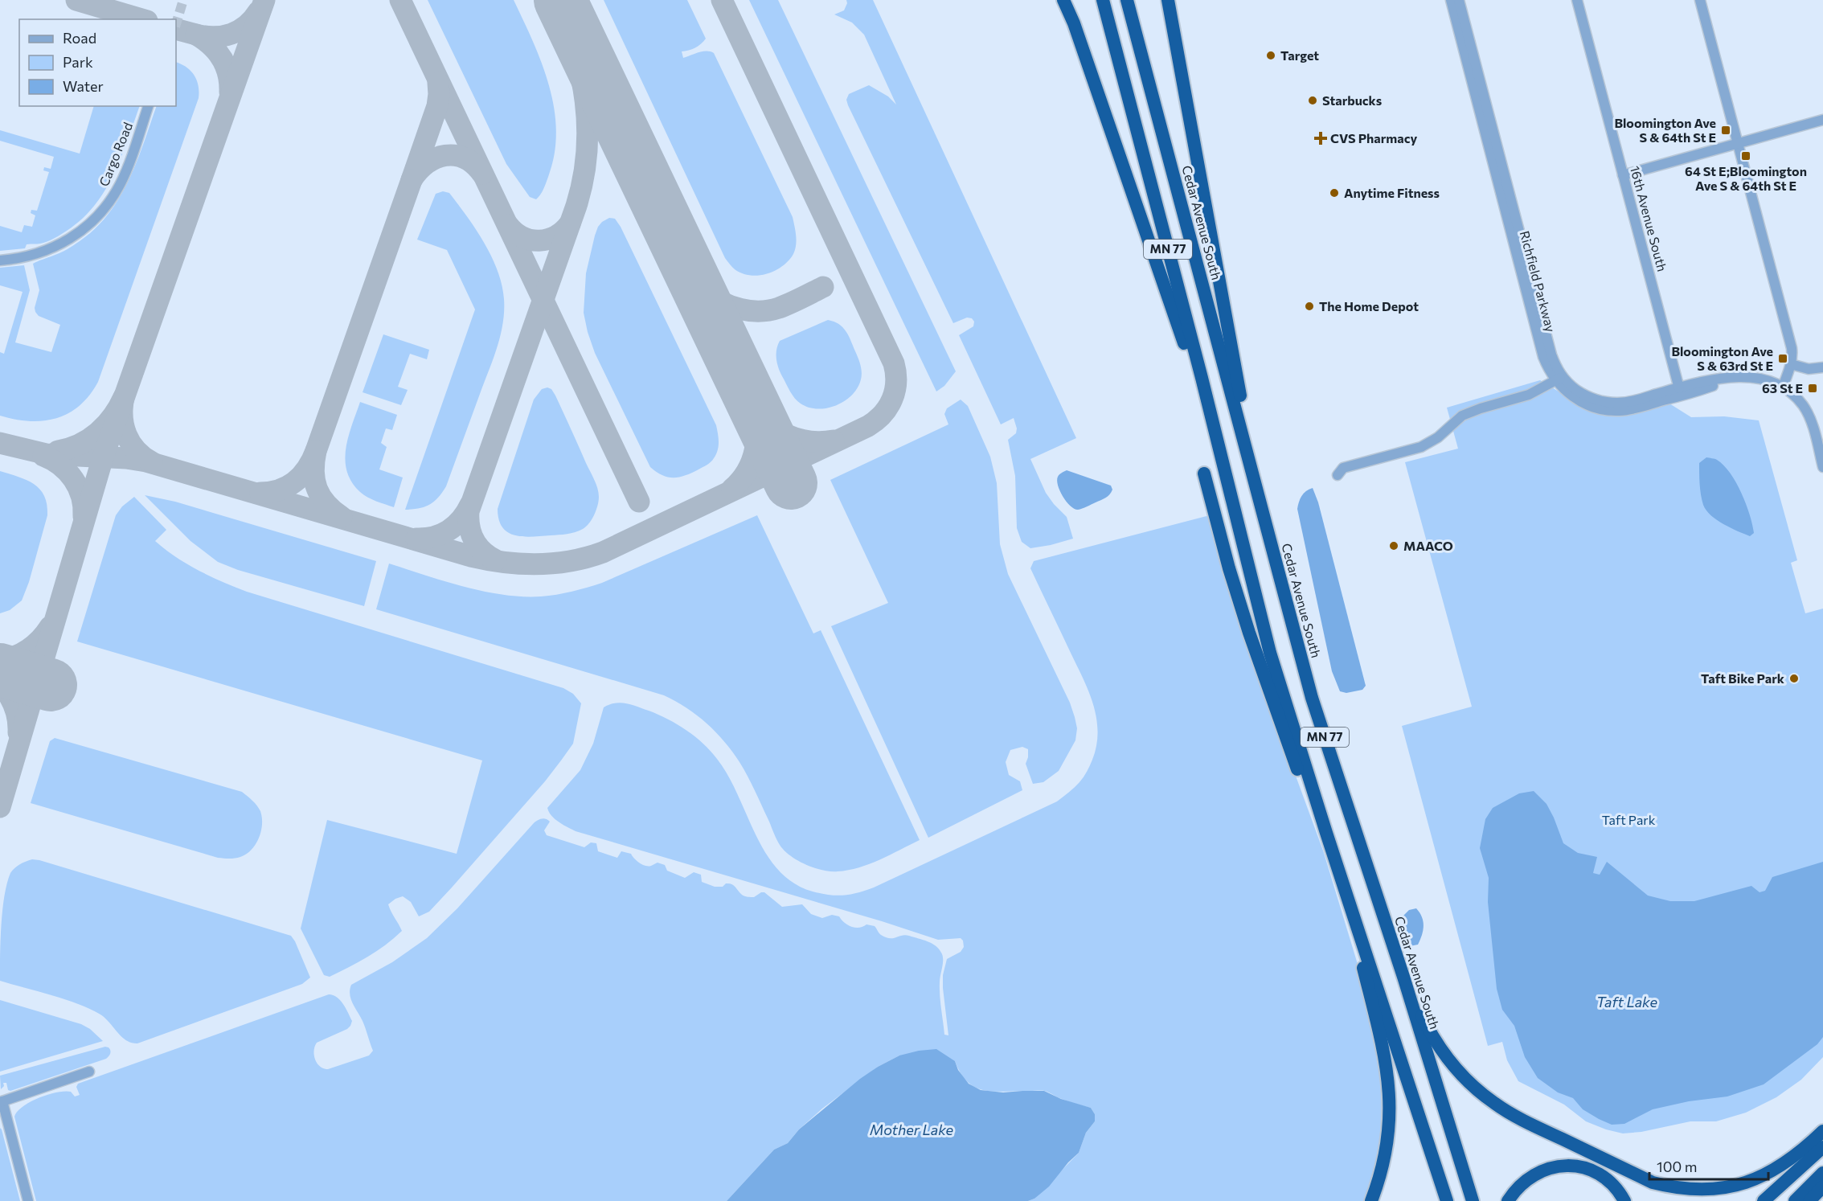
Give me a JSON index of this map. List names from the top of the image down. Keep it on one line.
{"streets":{"highway":["Cedar Avenue South","MN 77"],"street":["Cargo Road","16th Avenue South","Richfield Parkway"]},"crossings":[["16th Avenue South","Richfield Parkway"]],"water":["Taft Lake","Mother Lake"],"parks":["Taft Park"],"places":{"other":["Target","Starbucks","Anytime Fitness","The Home Depot","MAACO","Taft Bike Park"],"transit":["Bloomington Ave S & 64th St E","64 St E;Bloomington Ave S & 64th St E","Bloomington Ave S & 63rd St E","63 St E"],"health":["CVS Pharmacy"]},"legend":["Road","Park","Water"],"scale_bar":"100 m"}
